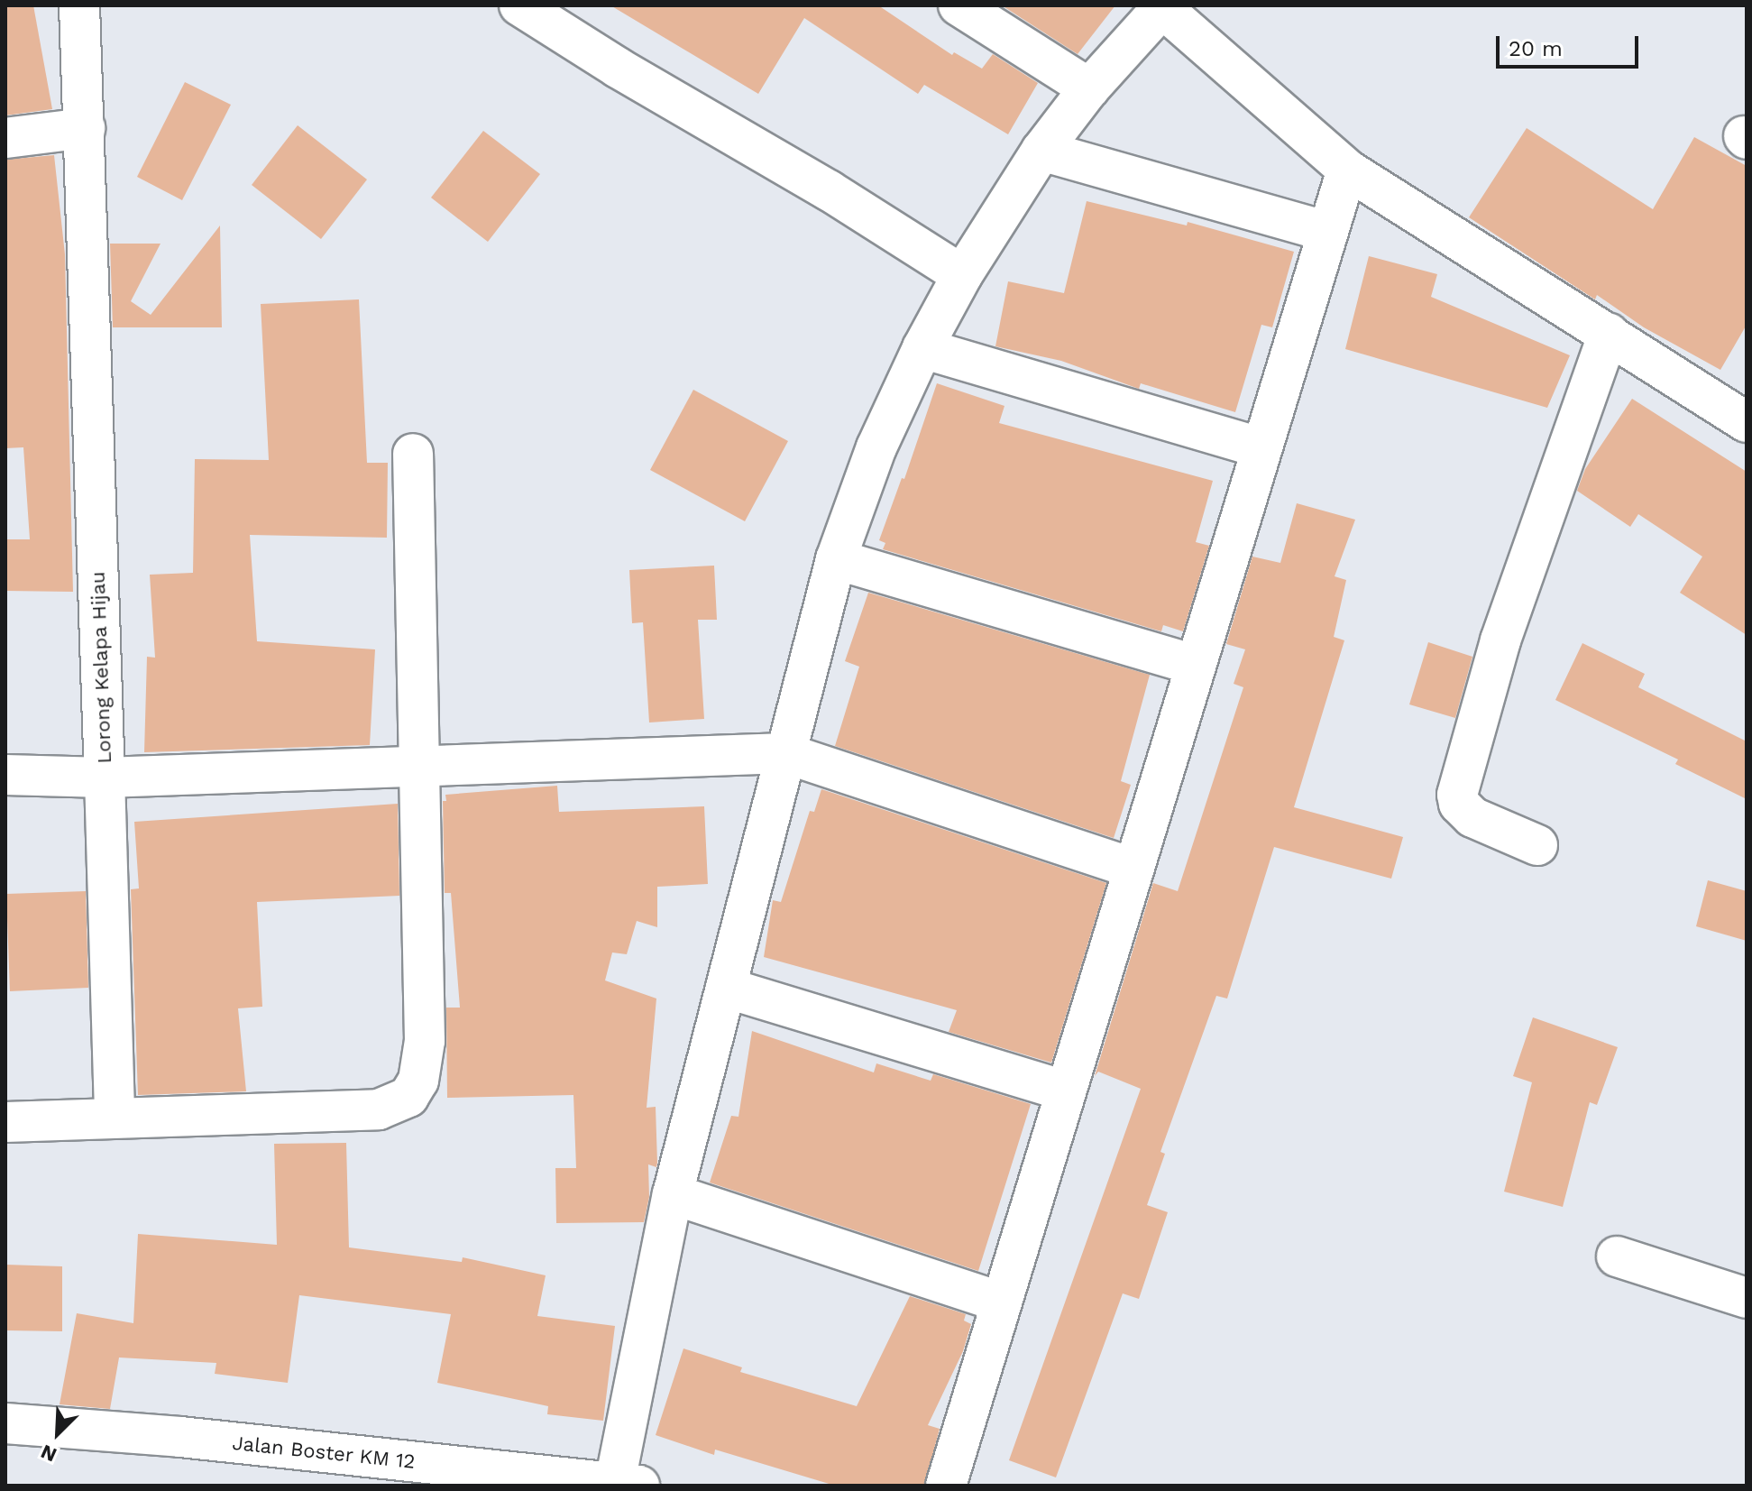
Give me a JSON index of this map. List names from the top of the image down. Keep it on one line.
{"streets":{"street":["Lorong Kelapa Hijau","Jalan Boster KM 12"]},"scale_bar":"20 m","north":"bottom left"}
